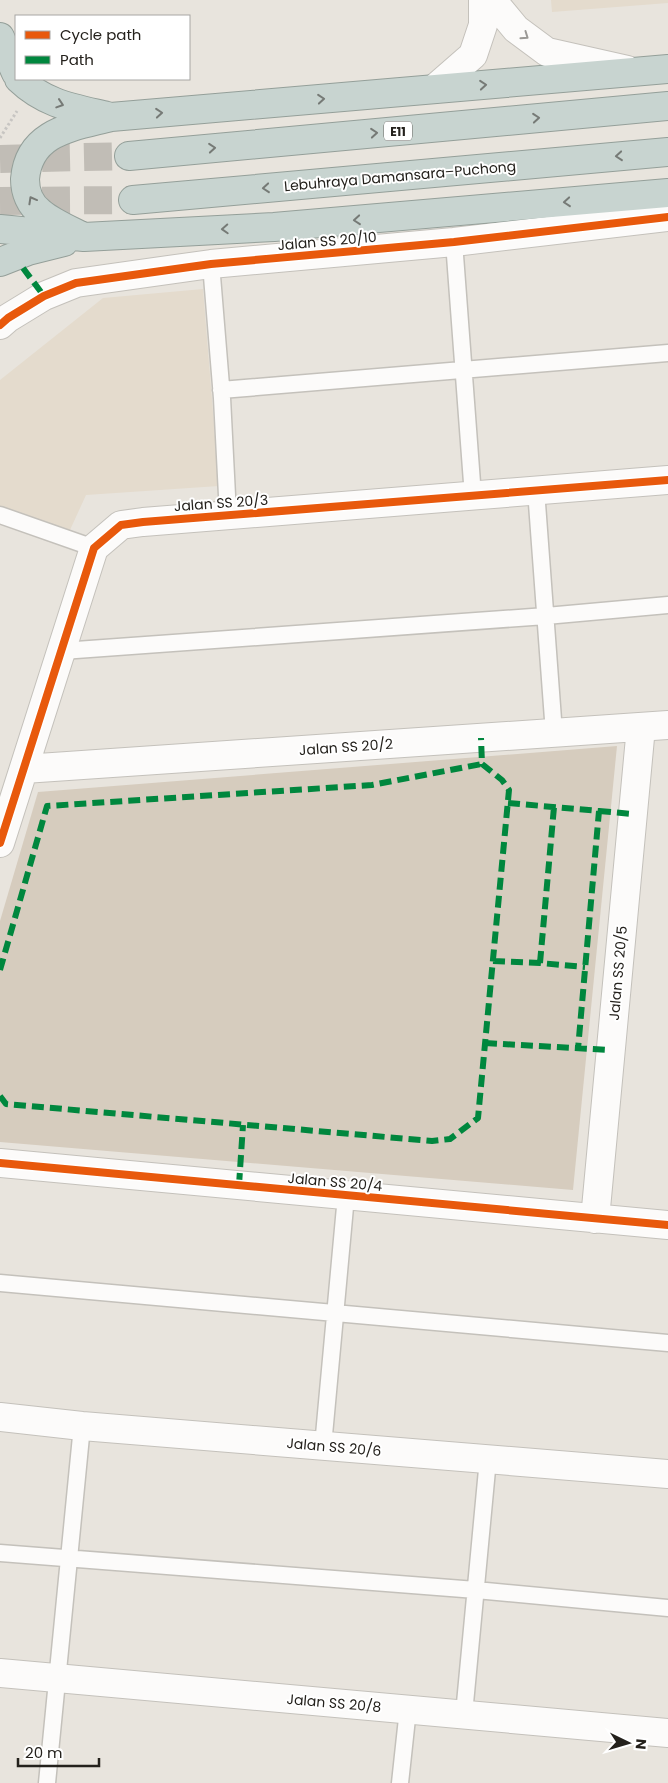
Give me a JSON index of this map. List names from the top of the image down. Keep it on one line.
{"streets":{"highway":["E11","Lebuhraya Damansara–Puchong"],"street":["Jalan SS 20/10","Jalan SS 20/3","Jalan SS 20/2","Jalan SS 20/5","Jalan SS 20/4","Jalan SS 20/6","Jalan SS 20/8"]},"crossings":[["Jalan SS 20/2","Jalan SS 20/5"],["Jalan SS 20/5","Jalan SS 20/4"]],"legend":["Cycle path","Path"],"scale_bar":"20 m","north":"right"}
